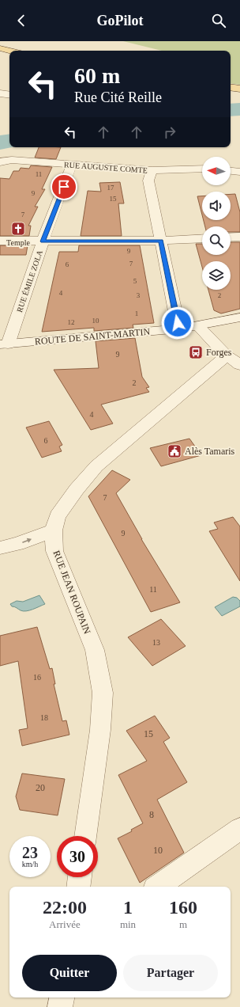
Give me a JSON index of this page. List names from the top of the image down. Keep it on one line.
{"streets":{"street":["RUE AUGUSTE COMTE","RUE ÉMILE ZOLA","ROUTE DE SAINT-MARTIN","RUE JEAN ROUPAIN"]},"crossings":[["RUE AUGUSTE COMTE","RUE ÉMILE ZOLA"],["RUE ÉMILE ZOLA","ROUTE DE SAINT-MARTIN"]],"places":{"church":["Temple"],"bus stop":["Forges"],"public building":["Alès Tamaris"]},"house_numbers":["11","17","9","15","7","9","7","6","5","4","3","2","1","10","12","9","2","4","6","7","9","11","13","16","18","15","20","8","10"],"north":"left","page":{"header":"GoPilot","turn":["60 m","Rue Cité Reille"],"speed":"23 km/h","limit":"30","eta":["22:00","Arrivée","1","min","160","m"],"buttons":["Quitter","Partager"]}}
